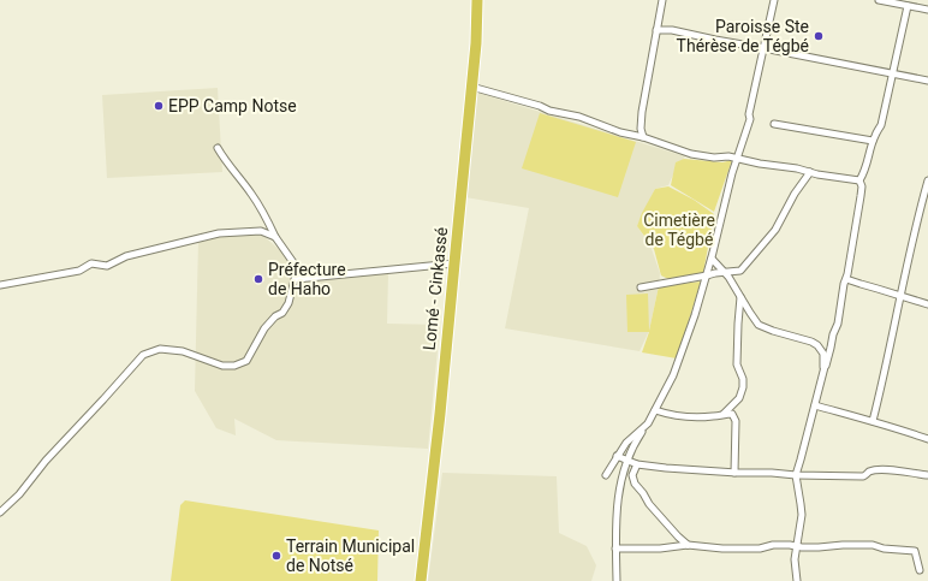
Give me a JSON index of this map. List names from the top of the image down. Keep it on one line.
{"streets":{"highway":["Lomé - Cinkassé"]},"parks":["Cimetière de Tégbé"],"places":["Paroisse Ste Thérèse de Tégbé","EPP Camp Notse","Préfecture de Haho","Terrain Municipal de Notsé"]}
